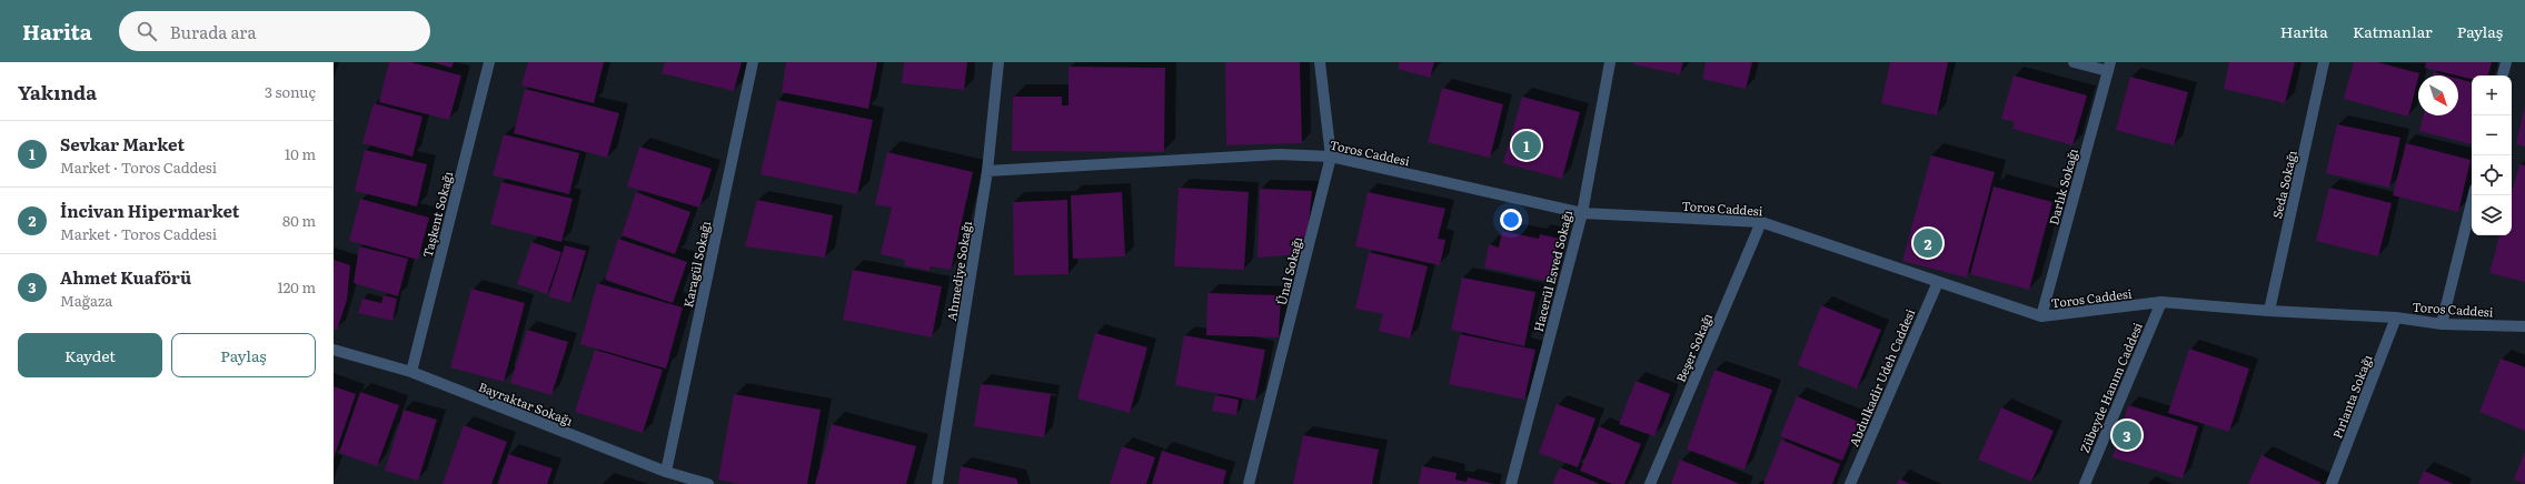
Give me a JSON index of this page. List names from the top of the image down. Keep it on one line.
{"streets":{"street":["Toros Caddesi","Seda Sokağı","Darlık Sokağı","Taşkent Sokağı","Karagül Sokağı","Ahmediye Sokağı","Ünal Sokağı","Hacerül Esved Sokağı","Beşer Sokağı","Abdulkadir Udeh Caddesi","Zübeyde Hanım Caddesi","Pırlanta Sokağı","Bayraktar Sokağı"]},"crossings":[["Toros Caddesi","Seda Sokağı"],["Toros Caddesi","Darlık Sokağı"],["Toros Caddesi","Ahmediye Sokağı"],["Toros Caddesi","Ünal Sokağı"],["Toros Caddesi","Hacerül Esved Sokağı"],["Toros Caddesi","Beşer Sokağı"],["Toros Caddesi","Abdulkadir Udeh Caddesi"],["Toros Caddesi","Zübeyde Hanım Caddesi"],["Toros Caddesi","Pırlanta Sokağı"],["Taşkent Sokağı","Bayraktar Sokağı"],["Karagül Sokağı","Bayraktar Sokağı"]],"north":"bottom right","page":{"header":"Harita","search":"Burada ara","nav":["Harita","Katmanlar","Paylaş"],"heading":["Yakında","3 sonuç"],"map_buttons":["+","−"],"list":[{"mark":"1","name":"Sevkar Market","note":"Market · Toros Caddesi","value":"10 m"},{"mark":"2","name":"İncivan Hipermarket","note":"Market · Toros Caddesi","value":"80 m"},{"mark":"3","name":"Ahmet Kuaförü","note":"Mağaza","value":"120 m"}],"pins":["1","2","3"],"buttons":["Kaydet","Paylaş"]}}
